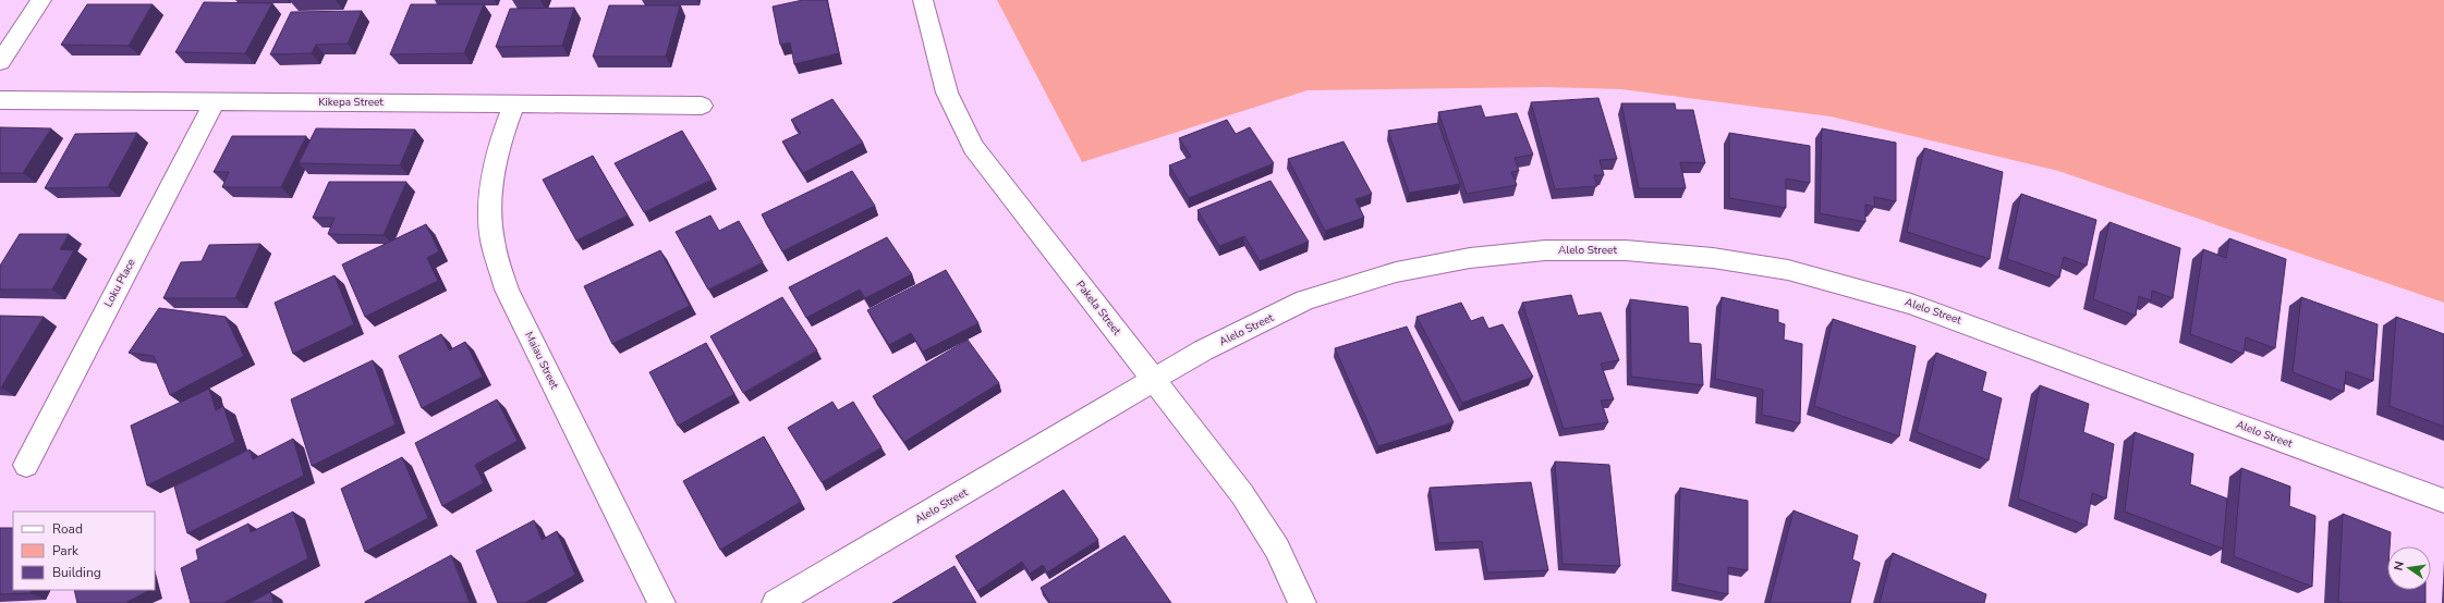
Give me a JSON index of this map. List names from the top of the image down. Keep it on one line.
{"streets":{"street":["Kikepa Street","Alelo Street","Loku Place","Pakela Street","Maiau Street"]},"crossings":[["Kikepa Street","Loku Place"],["Kikepa Street","Maiau Street"],["Alelo Street","Pakela Street"]],"legend":["Road","Park","Building"],"north":"left"}
